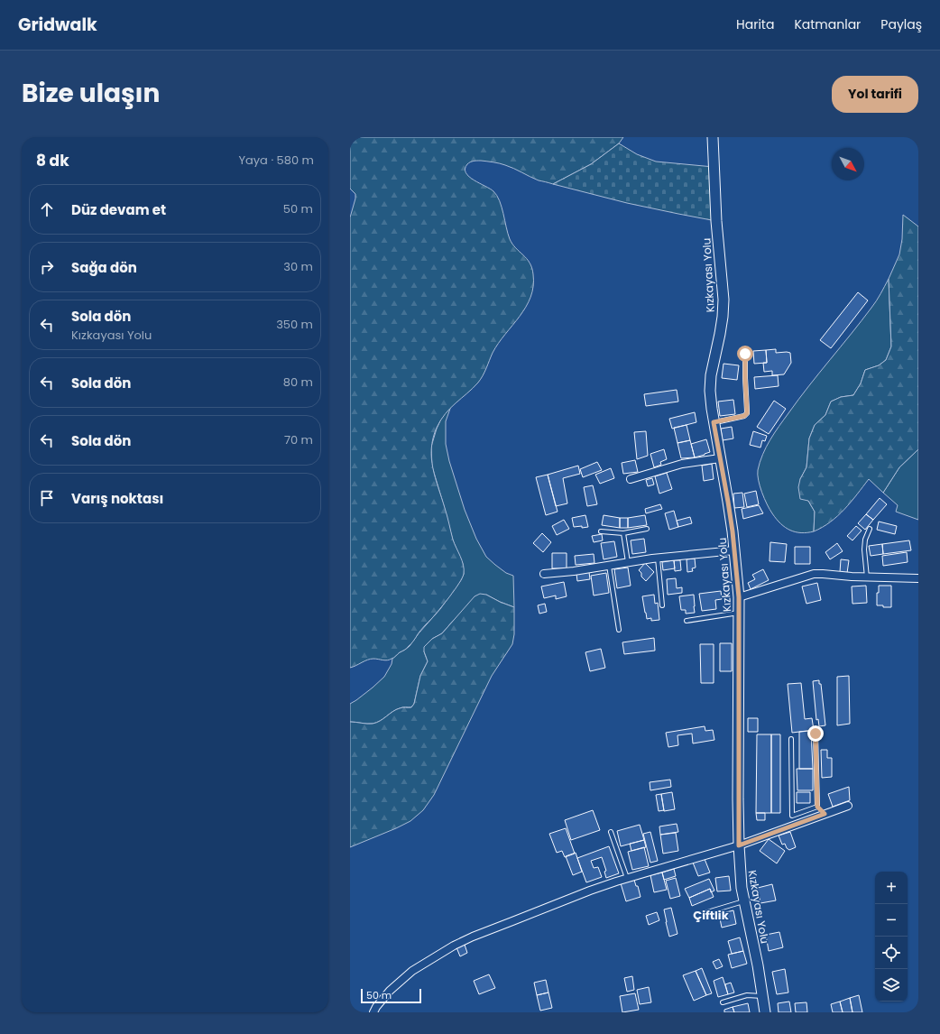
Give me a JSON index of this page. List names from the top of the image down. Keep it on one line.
{"streets":{"street":["Kızkayası Yolu"]},"districts":["Çiftlik"],"scale_bar":"50 m","north":"bottom right","page":{"header":"Gridwalk","nav":["Harita","Katmanlar","Paylaş"],"title":"Bize ulaşın","buttons":"Yol tarifi","heading":["8 dk","Yaya · 580 m"],"list":[["Düz devam et","50 m"],["Sağa dön","30 m"],["Sola dön","Kızkayası Yolu","350 m"],["Sola dön","80 m"],["Sola dön","70 m"],"Varış noktası"],"map_buttons":["+","−"],"scale":"50 m"}}
